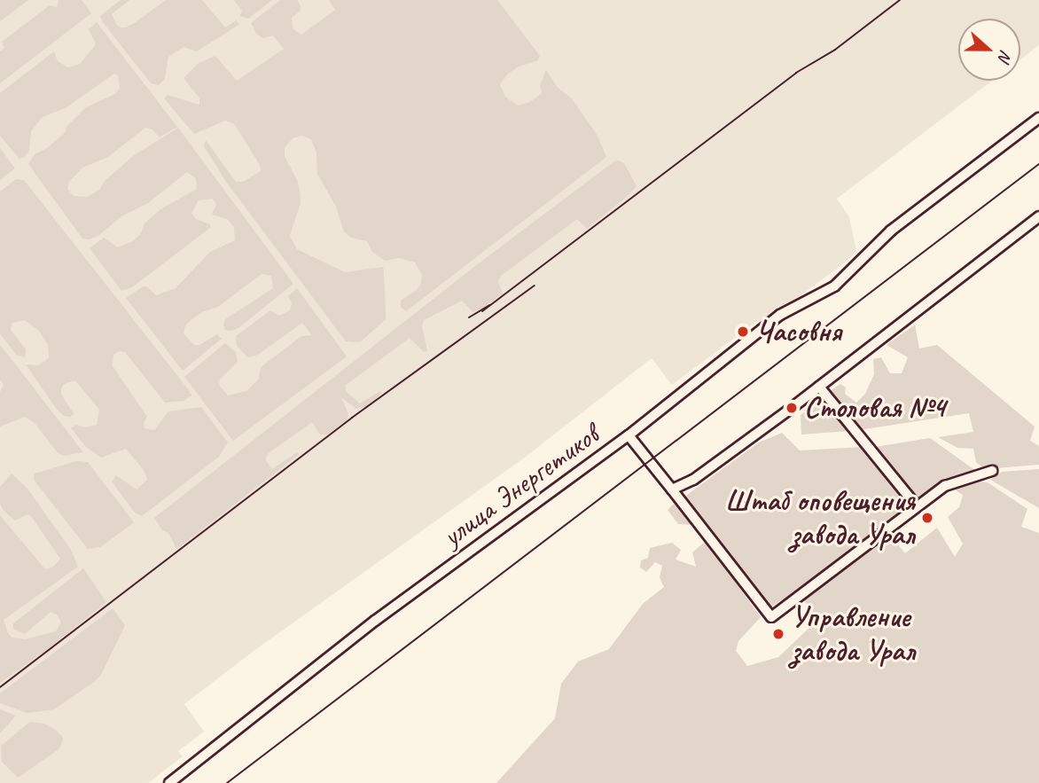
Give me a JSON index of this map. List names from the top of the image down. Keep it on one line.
{"streets":{"street":["улица Энергетиков"]},"places":["Часовня","Столовая №4","Штаб оповещения завода Урал","Управление завода Урал"],"north":"right"}
